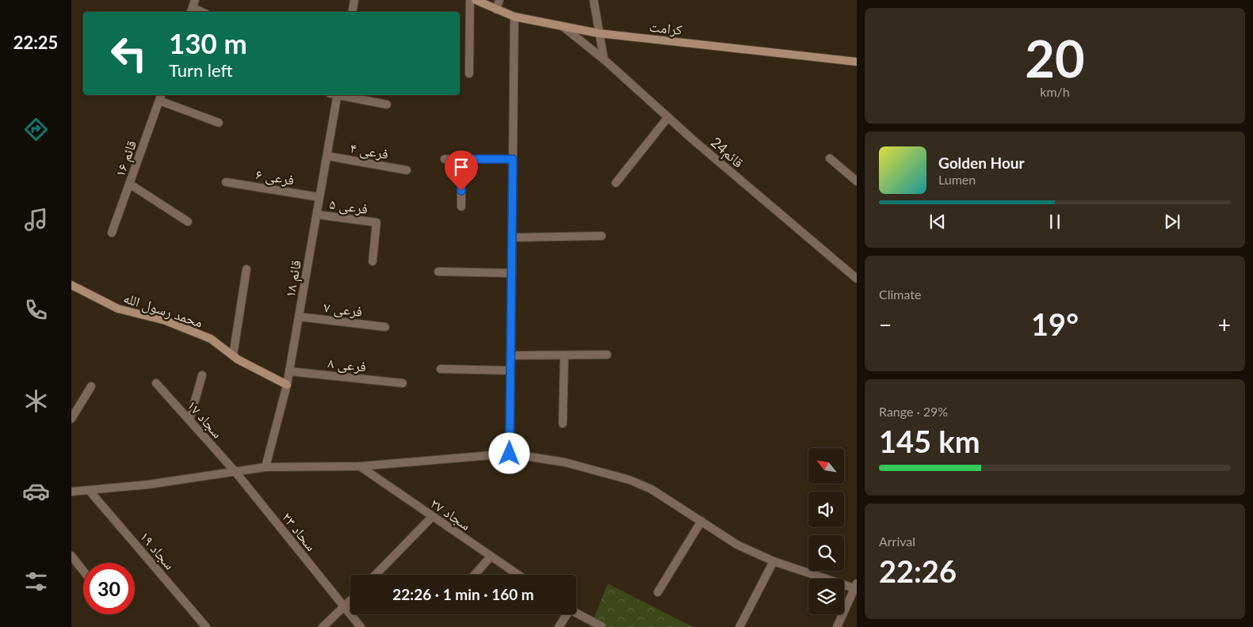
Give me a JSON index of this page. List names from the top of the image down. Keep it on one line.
{"streets":{"street":["کرامت","فرعی ۴","قائم24","قائم ۱۶","فرعی ۶","فرعی ۵","قائم ۱۸","فرعی ۷","محمد رسول الله","فرعی ۸","سجاد ۱۷","سجاد ۲۷","سحاد ۲۳","سجاد ۱۹"]},"crossings":[["کرامت","قائم24"],["فرعی ۴","قائم ۱۸"],["فرعی ۶","قائم ۱۸"],["فرعی ۵","قائم ۱۸"],["قائم ۱۸","فرعی ۷"],["قائم ۱۸","محمد رسول الله"],["قائم ۱۸","فرعی ۸"],["سجاد ۱۷","سحاد ۲۳"]],"north":"top left","page":{"tabs":"22:25","tile":[["20","km/h"],"Climate",["Range · 29%","145 km"],["Arrival","22:26"]],"turn":["130 m","Turn left"],"song":["Golden Hour","Lumen"],"heat":["−","19°","+"],"limit":"30","trip":"22:26 · 1 min · 160 m"}}
